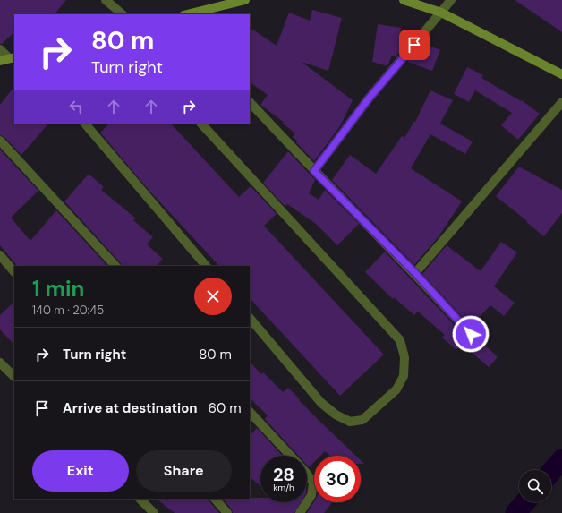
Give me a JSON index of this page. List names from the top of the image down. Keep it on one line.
{"page":{"turn":["80 m","Turn right"],"heading":["1 min","140 m · 20:45"],"list":[{"name":"Turn right","value":"80 m"},{"name":"Arrive at destination","value":"60 m"}],"buttons":["Exit","Share"],"speed":"28 km/h","limit":"30"}}
